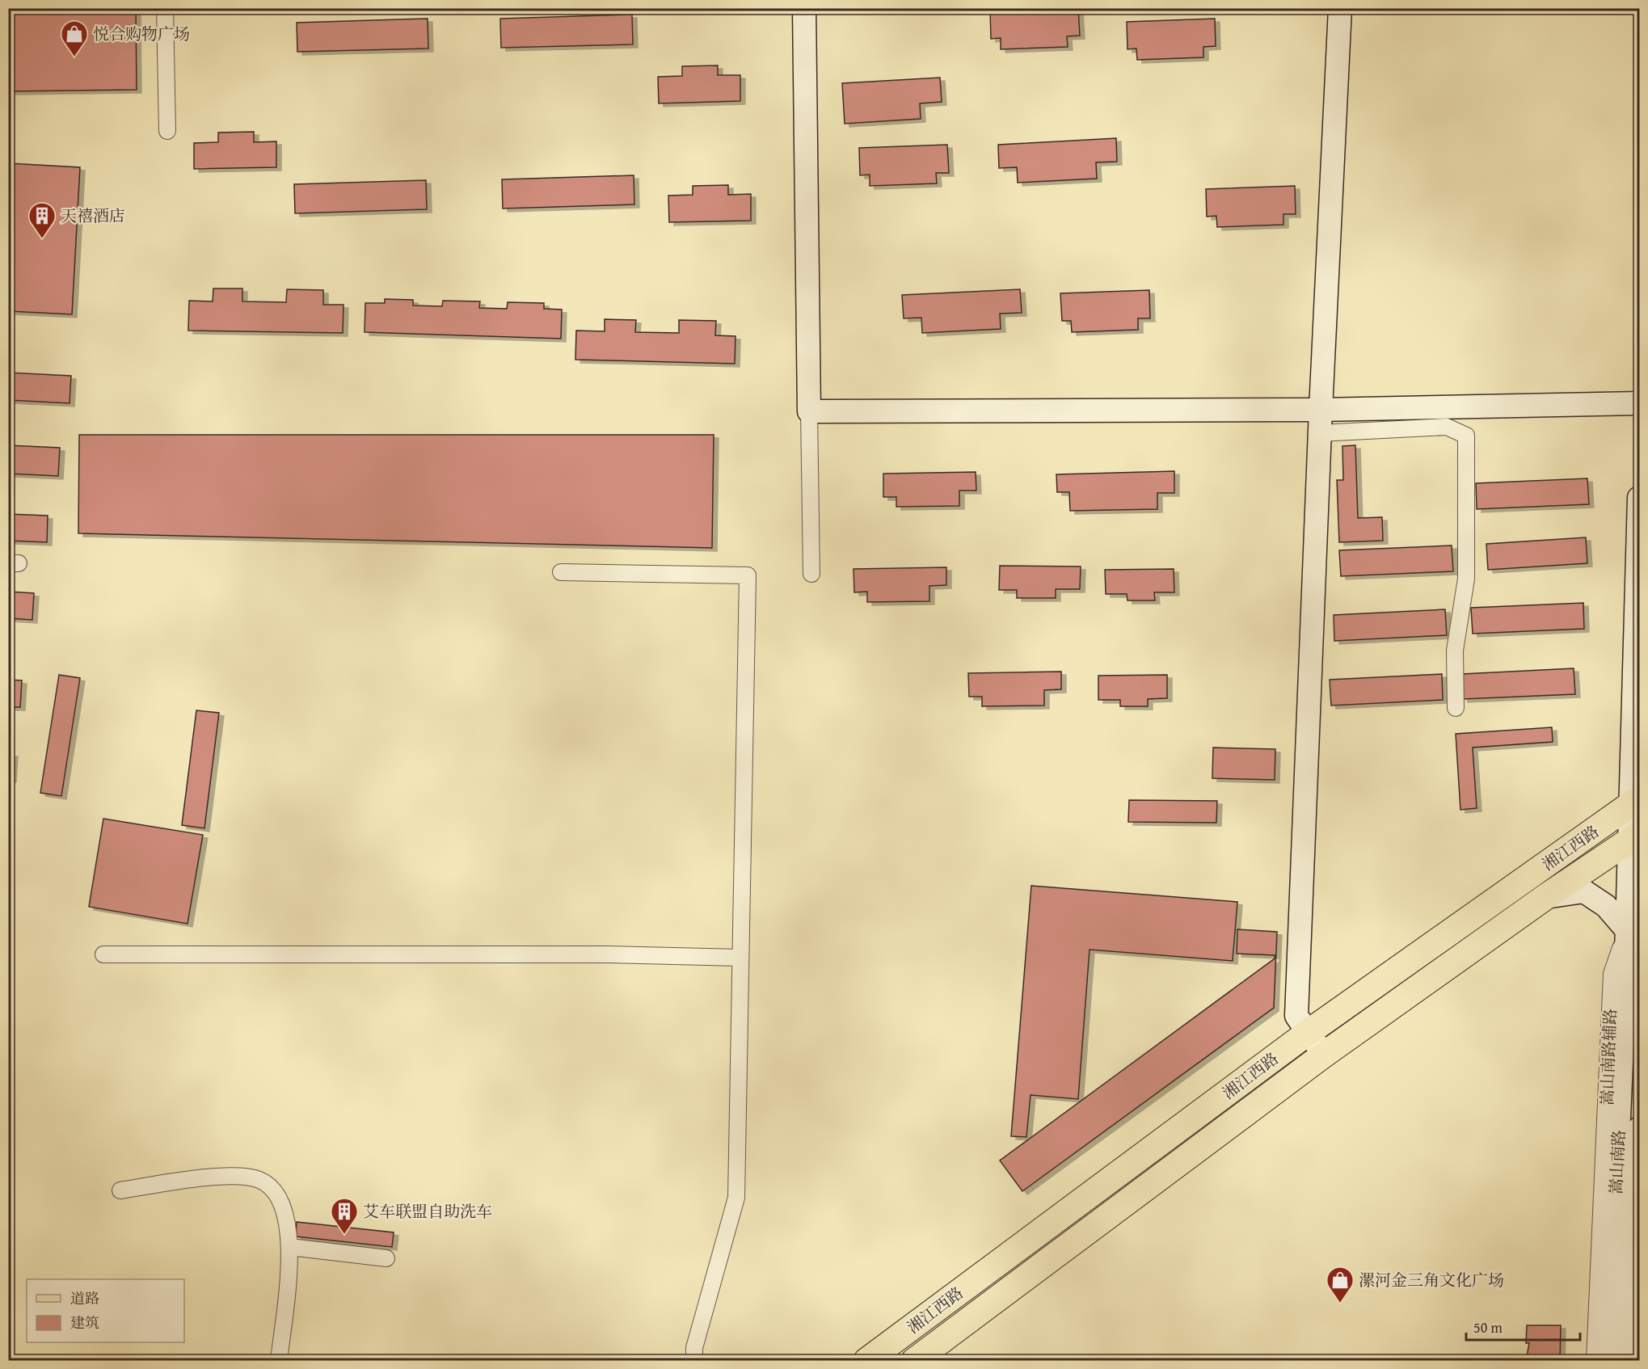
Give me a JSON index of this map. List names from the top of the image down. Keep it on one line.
{"streets":{"main road":["湘江西路"],"street":["嵩山南路"]},"crossings":[["湘江西路","嵩山南路"]],"places":{"shop":["悦合购物广场","漯河金三角文化广场"],"building":["天禧酒店","艾车联盟自助洗车"]},"legend":["道路","建筑"],"scale_bar":"50 m"}
